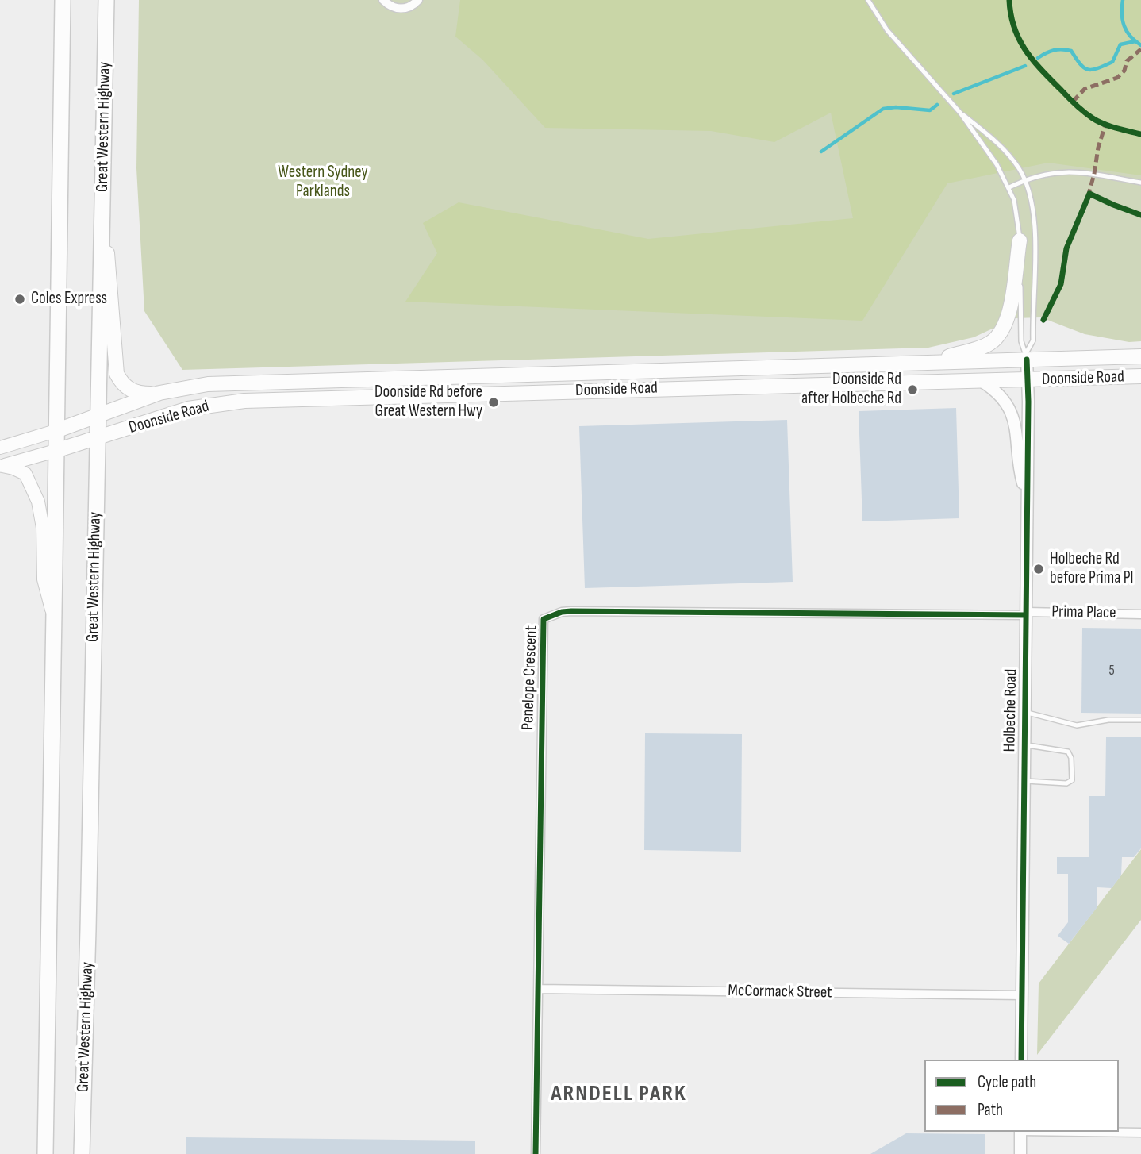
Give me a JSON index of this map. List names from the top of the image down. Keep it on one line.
{"streets":{"highway":["Great Western Highway"],"main road":["Doonside Road"],"street":["Prima Place","Penelope Crescent","Holbeche Road","McCormack Street"]},"crossings":[["Great Western Highway","Doonside Road"],["Doonside Road","Holbeche Road"],["Prima Place","Penelope Crescent"],["Prima Place","Holbeche Road"],["Penelope Crescent","Holbeche Road"],["Penelope Crescent","McCormack Street"],["Holbeche Road","McCormack Street"]],"districts":["ARNDELL PARK"],"parks":["Western Sydney Parklands"],"places":["Coles Express","Doonside Rd after Holbeche Rd","Doonside Rd before Great Western Hwy","Holbeche Rd before Prima Pl"],"house_numbers":["5"],"legend":["Cycle path","Path"]}
